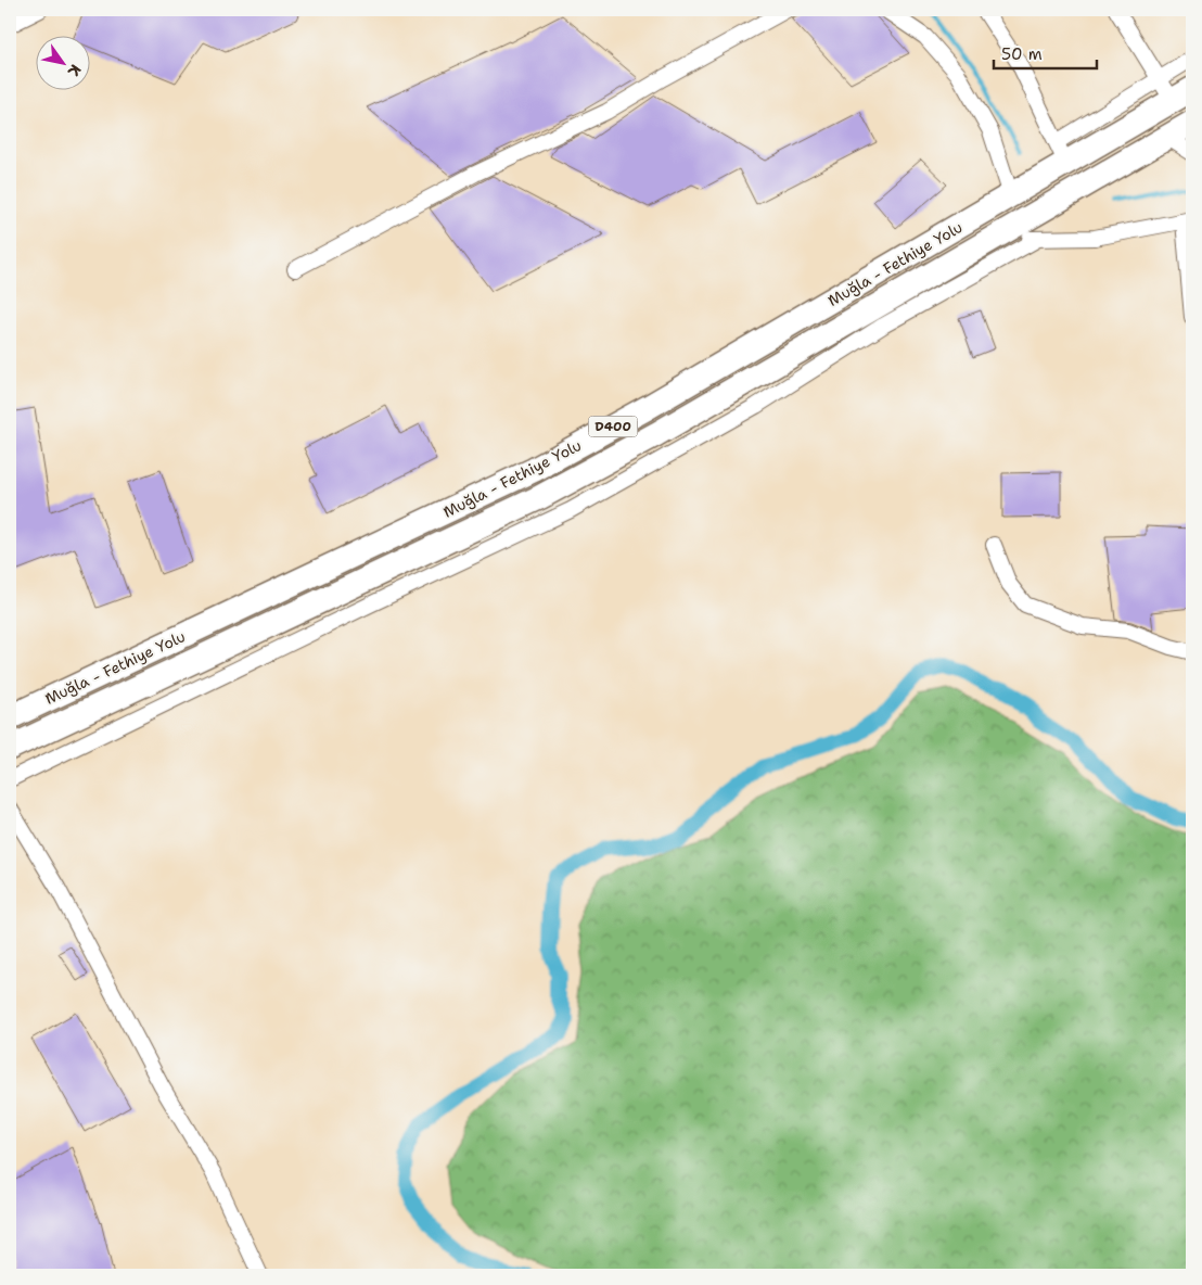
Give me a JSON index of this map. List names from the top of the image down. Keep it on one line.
{"streets":{"highway":["Muğla - Fethiye Yolu","D400"]},"scale_bar":"50 m","north":"bottom right"}
